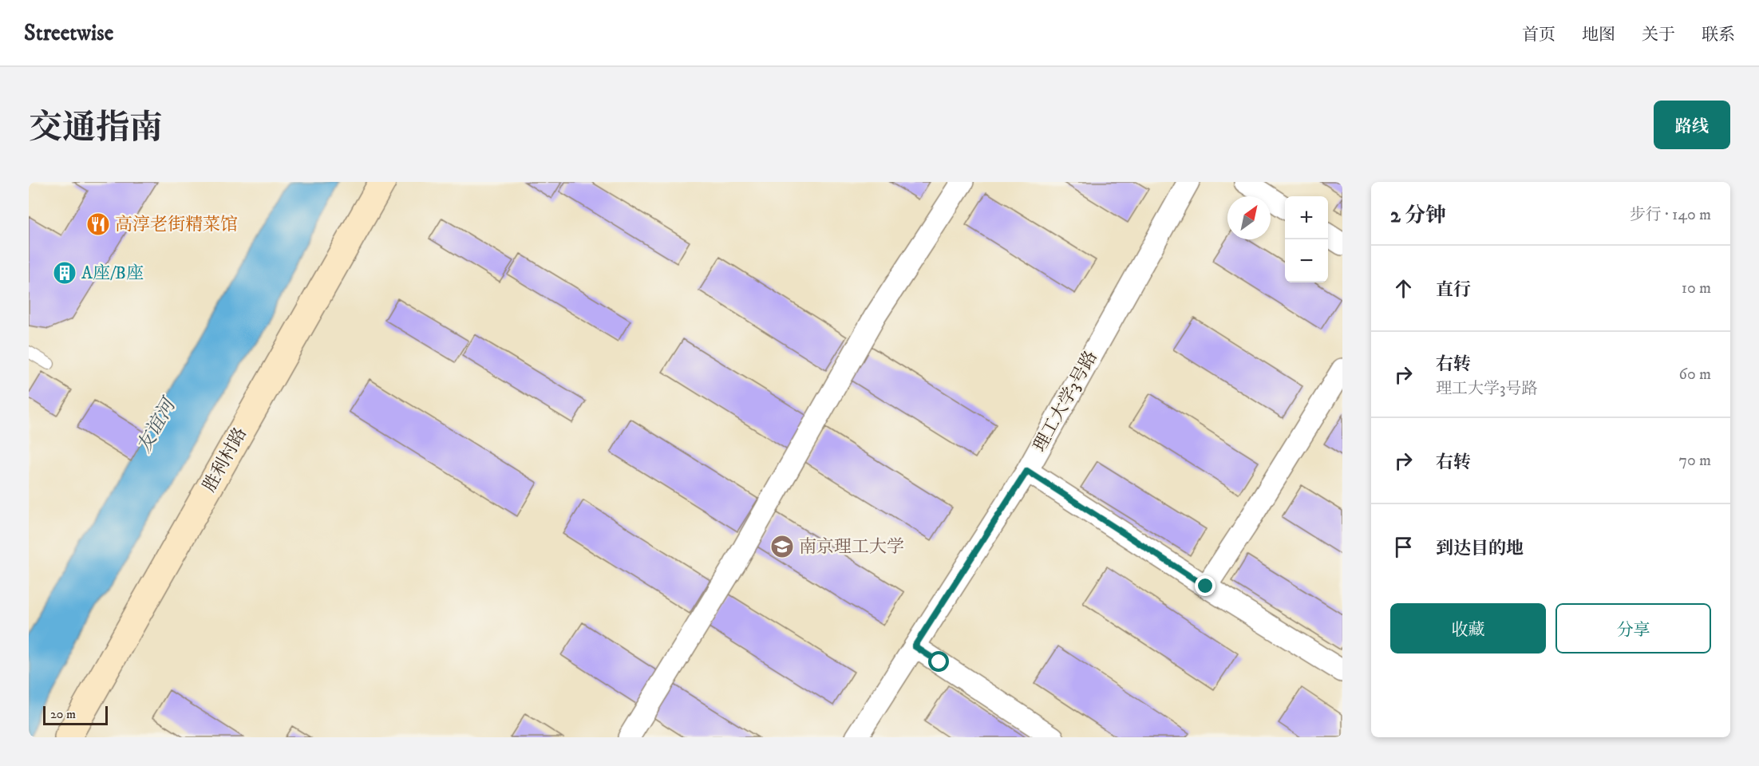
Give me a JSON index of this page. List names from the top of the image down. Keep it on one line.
{"streets":{"street":["理工大学3号路","胜利村路"]},"water":["友谊河"],"places":{"restaurant":["高淳老街精菜馆"],"building":["A座/B座"],"school or university":["南京理工大学"]},"scale_bar":"20 m","north":"top right","page":{"header":"Streetwise","nav":["首页","地图","关于","联系"],"title":"交通指南","buttons":["路线",["收藏","分享"]],"heading":["2 分钟","步行 · 140 m"],"map_buttons":["+","−"],"list":[["直行","10 m"],["右转","理工大学3号路","60 m"],["右转","70 m"],"到达目的地"],"scale":"20 m"}}
